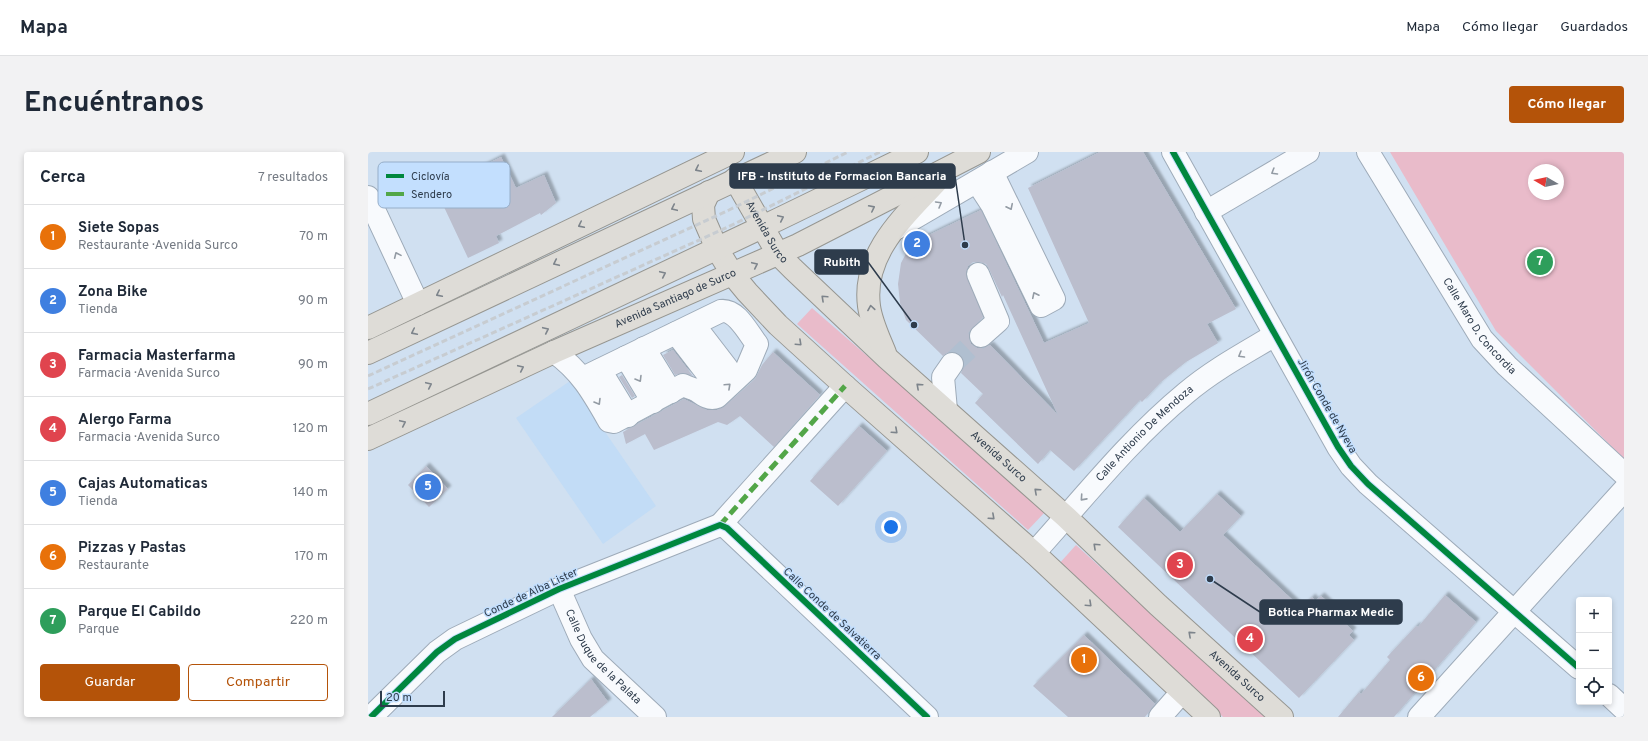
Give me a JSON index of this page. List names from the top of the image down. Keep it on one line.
{"streets":{"main road":["Avenida Surco","Avenida Santiago de Surco"],"street":["Calle Maro D. Concordia","Jirón Conde de Nyeva","Calle Antionio De Mendoza","Conde de Alba Lister","Calle Conde de Salvatierra","Calle Duque de la Palata"]},"crossings":[["Avenida Surco","Avenida Santiago de Surco"],["Avenida Surco","Calle Antionio De Mendoza"],["Jirón Conde de Nyeva","Calle Antionio De Mendoza"],["Conde de Alba Lister","Calle Conde de Salvatierra"],["Conde de Alba Lister","Calle Duque de la Palata"]],"one_way":["Calle Antionio De Mendoza"],"places":["IFB - Instituto de Formacion Bancaria","Rubith","Botica Pharmax Medic"],"legend":["Ciclovía","Sendero"],"scale_bar":"20 m","north":"left","page":{"header":"Mapa","nav":["Mapa","Cómo llegar","Guardados"],"title":"Encuéntranos","buttons":["Cómo llegar",["Guardar","Compartir"]],"heading":["Cerca","7 resultados"],"list":[{"mark":"1","name":"Siete Sopas","note":"Restaurante · Avenida Surco","value":"70 m"},{"mark":"2","name":"Zona Bike","note":"Tienda","value":"90 m"},{"mark":"3","name":"Farmacia Masterfarma","note":"Farmacia · Avenida Surco","value":"90 m"},{"mark":"4","name":"Alergo Farma","note":"Farmacia · Avenida Surco","value":"120 m"},{"mark":"5","name":"Cajas Automaticas","note":"Tienda","value":"140 m"},{"mark":"6","name":"Pizzas y Pastas","note":"Restaurante","value":"170 m"},{"mark":"7","name":"Parque El Cabildo","note":"Parque","value":"220 m"}],"pins":["2","7","5","3","4","1","6"],"map_buttons":["+","−"],"scale":"20 m"}}
